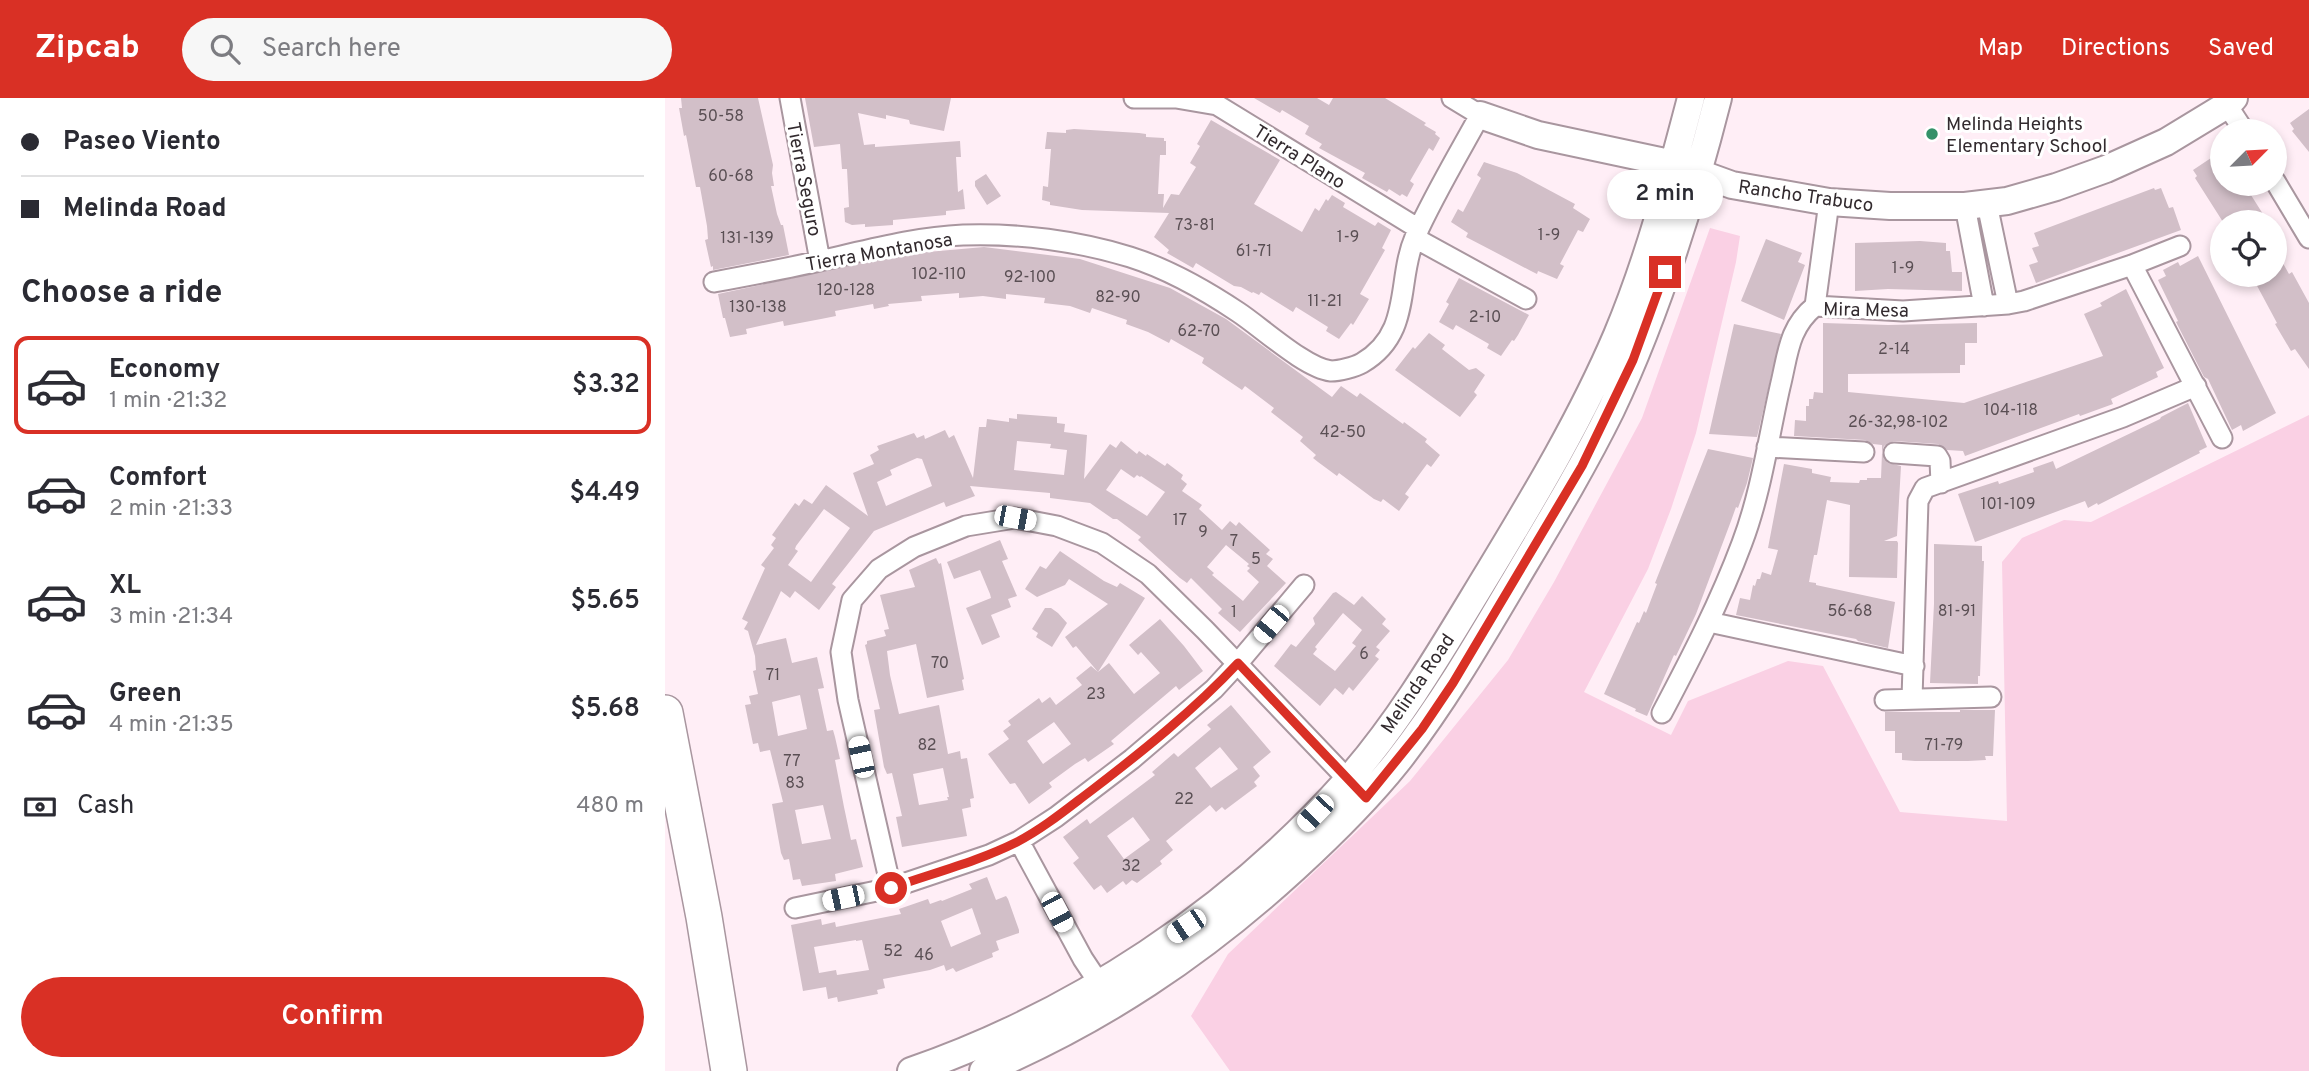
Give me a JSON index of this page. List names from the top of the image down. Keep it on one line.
{"streets":{"main road":["Rancho Trabuco","Melinda Road"],"street":["Tierra Plano","Tierra Seguro","Tierra Montanosa","Mira Mesa"]},"crossings":[["Tierra Plano","Tierra Montanosa"],["Tierra Seguro","Tierra Montanosa"],["Rancho Trabuco","Tierra Montanosa"],["Rancho Trabuco","Melinda Road"]],"places":["Melinda Heights Elementary School"],"house_numbers":["50-58","60-68","73-81","1-9","1-9","131-139","61-71","1-9","102-110","92-100","120-128","82-90","11-21","130-138","2-10","62-70","2-14","104-118","26-32,98-102","42-50","101-109","17","9","7","5","56-68","81-91","1","6","70","71","23","82","71-79","77","83","22","32","52","46"],"north":"top right","page":{"header":"Zipcab","search":"Search here","nav":["Map","Directions","Saved"],"banner":["Paseo Viento","Melinda Road"],"bubble":"2 min","heading":"Choose a ride","list":[{"name":"Economy","note":"1 min · 21:32","value":"$3.32"},{"name":"Comfort","note":"2 min · 21:33","value":"$4.49"},{"name":"XL","note":"3 min · 21:34","value":"$5.65"},{"name":"Green","note":"4 min · 21:35","value":"$5.68"}],"pay":["Cash","480 m"],"buttons":"Confirm"}}
